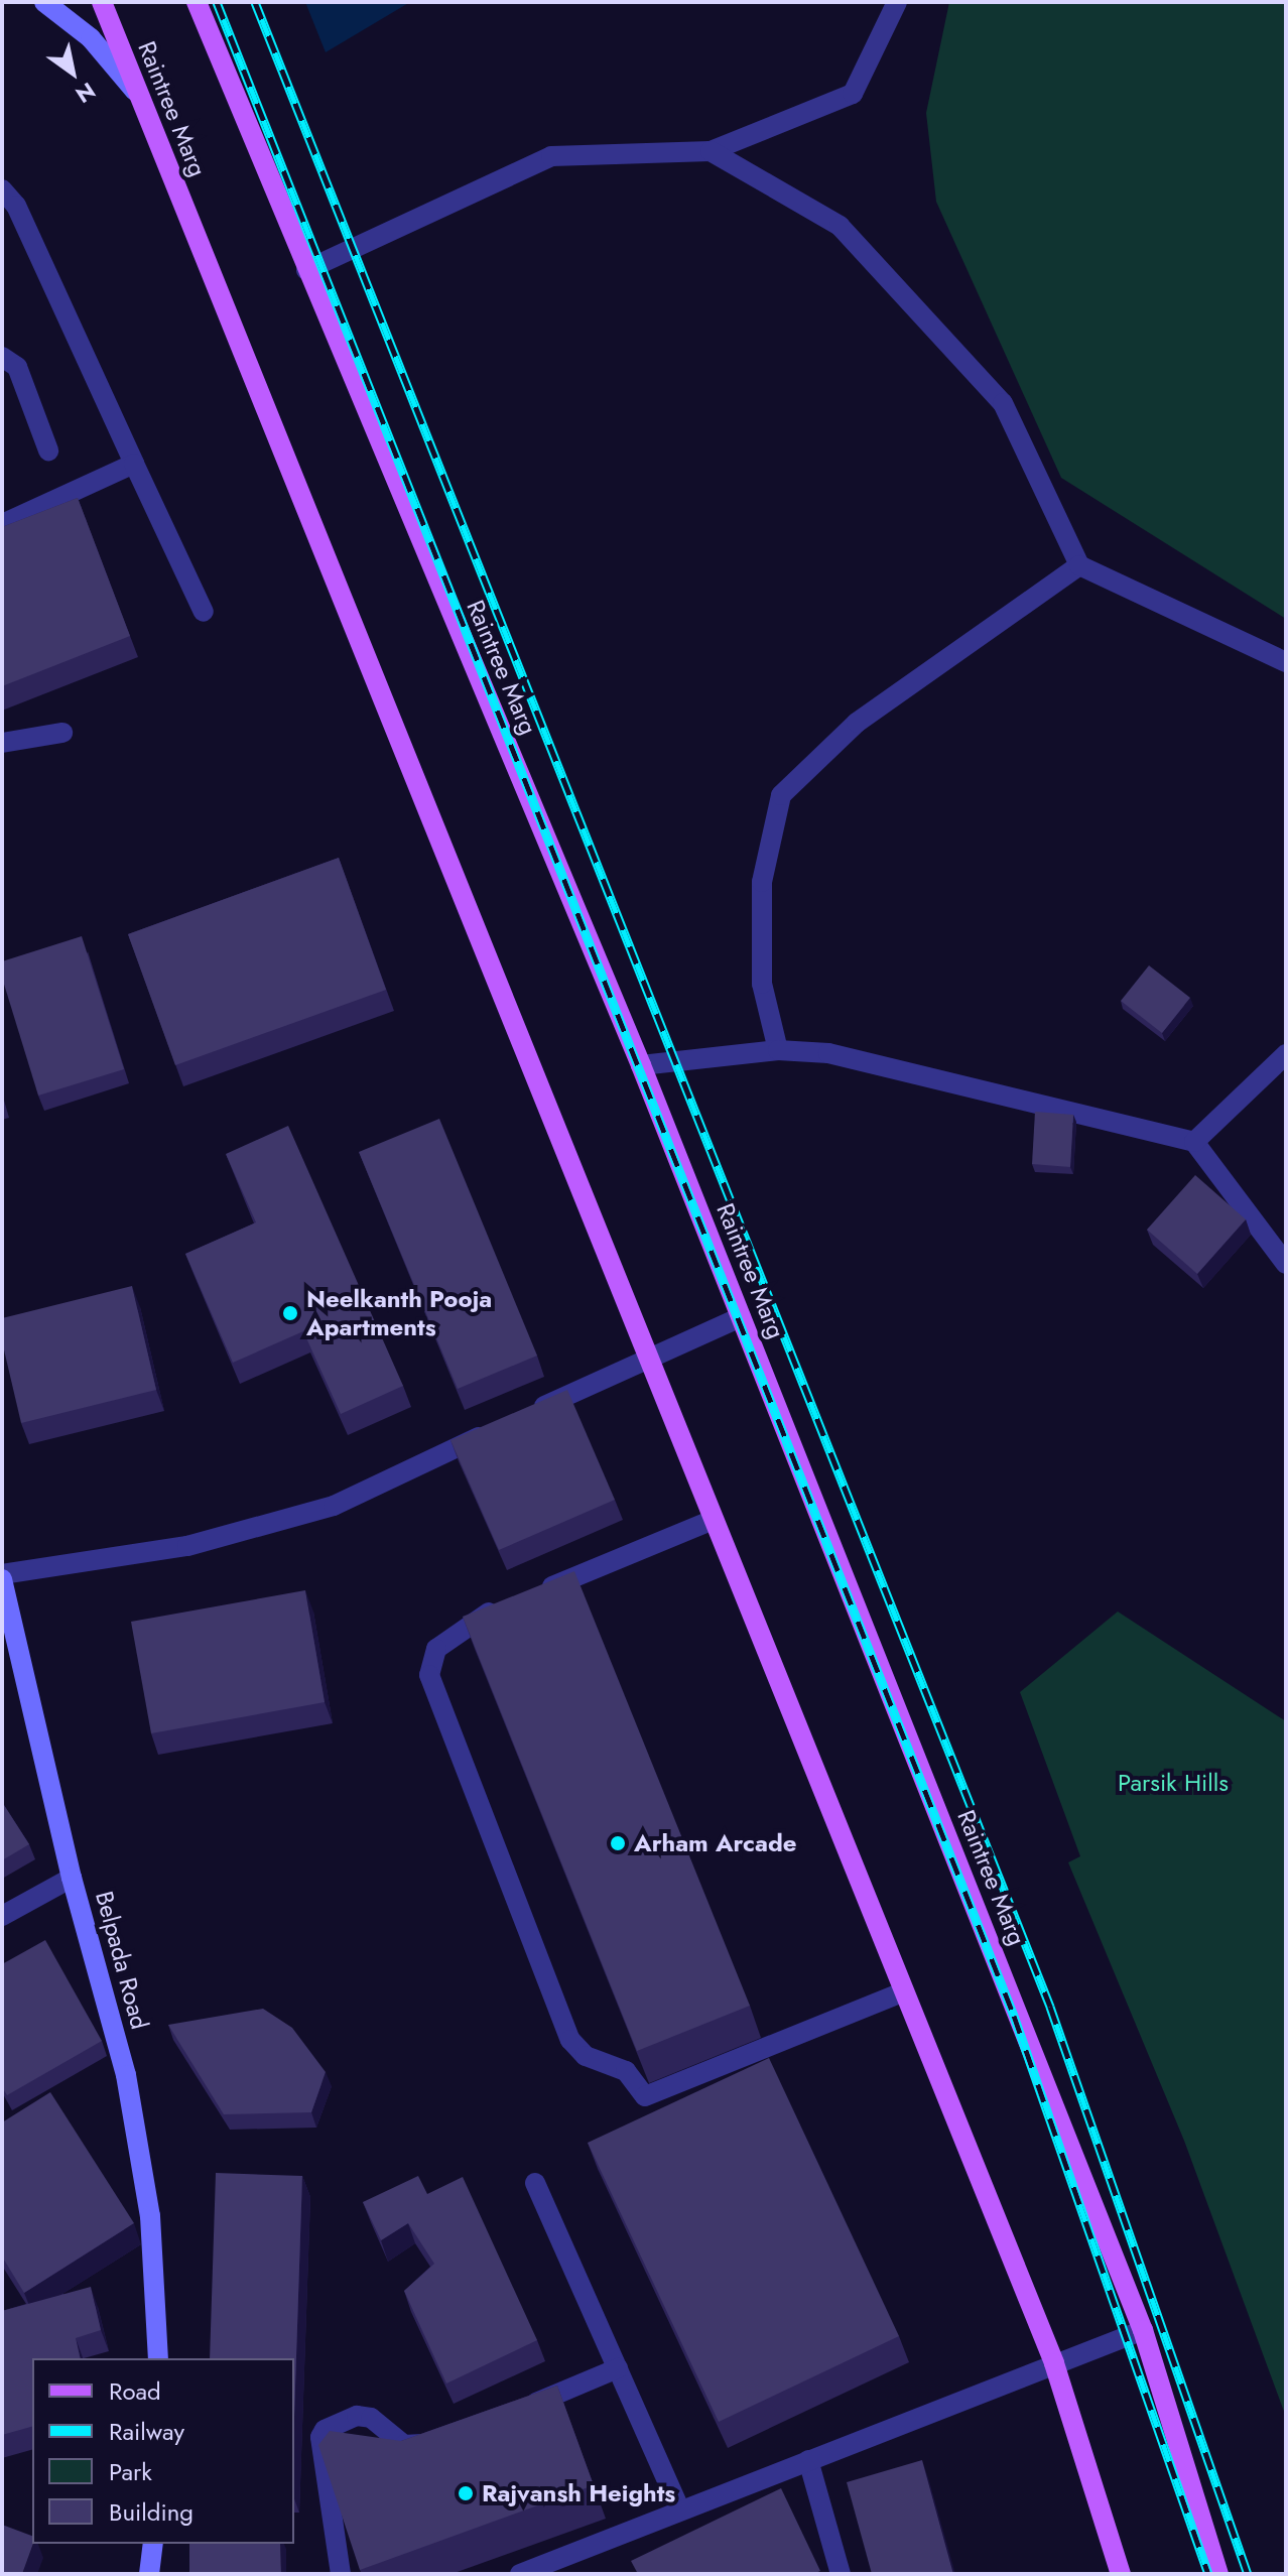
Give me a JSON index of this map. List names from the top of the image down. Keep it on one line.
{"streets":{"main road":["Raintree Marg"],"street":["Belpada Road"]},"parks":["Parsik Hills"],"places":["Neelkanth Pooja Apartments","Arham Arcade","Rajvansh Heights"],"legend":["Road","Railway","Park","Building"],"north":"bottom right"}
